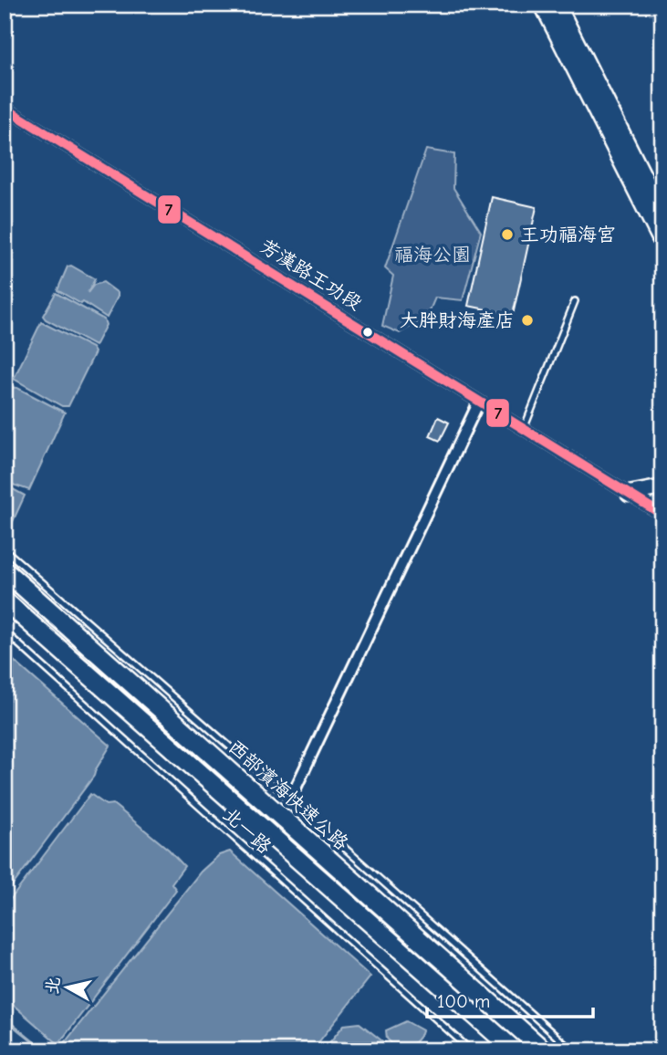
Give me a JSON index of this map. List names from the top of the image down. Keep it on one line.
{"streets":{"highway":["西部濱海快速公路"],"street":["芳漢路王功段"],"lane":["北一路"]},"parks":["福海公園"],"places":["王功福海宮","大胖財海產店"],"lines":["transit line 7"],"scale_bar":"100 m","north":"left"}
